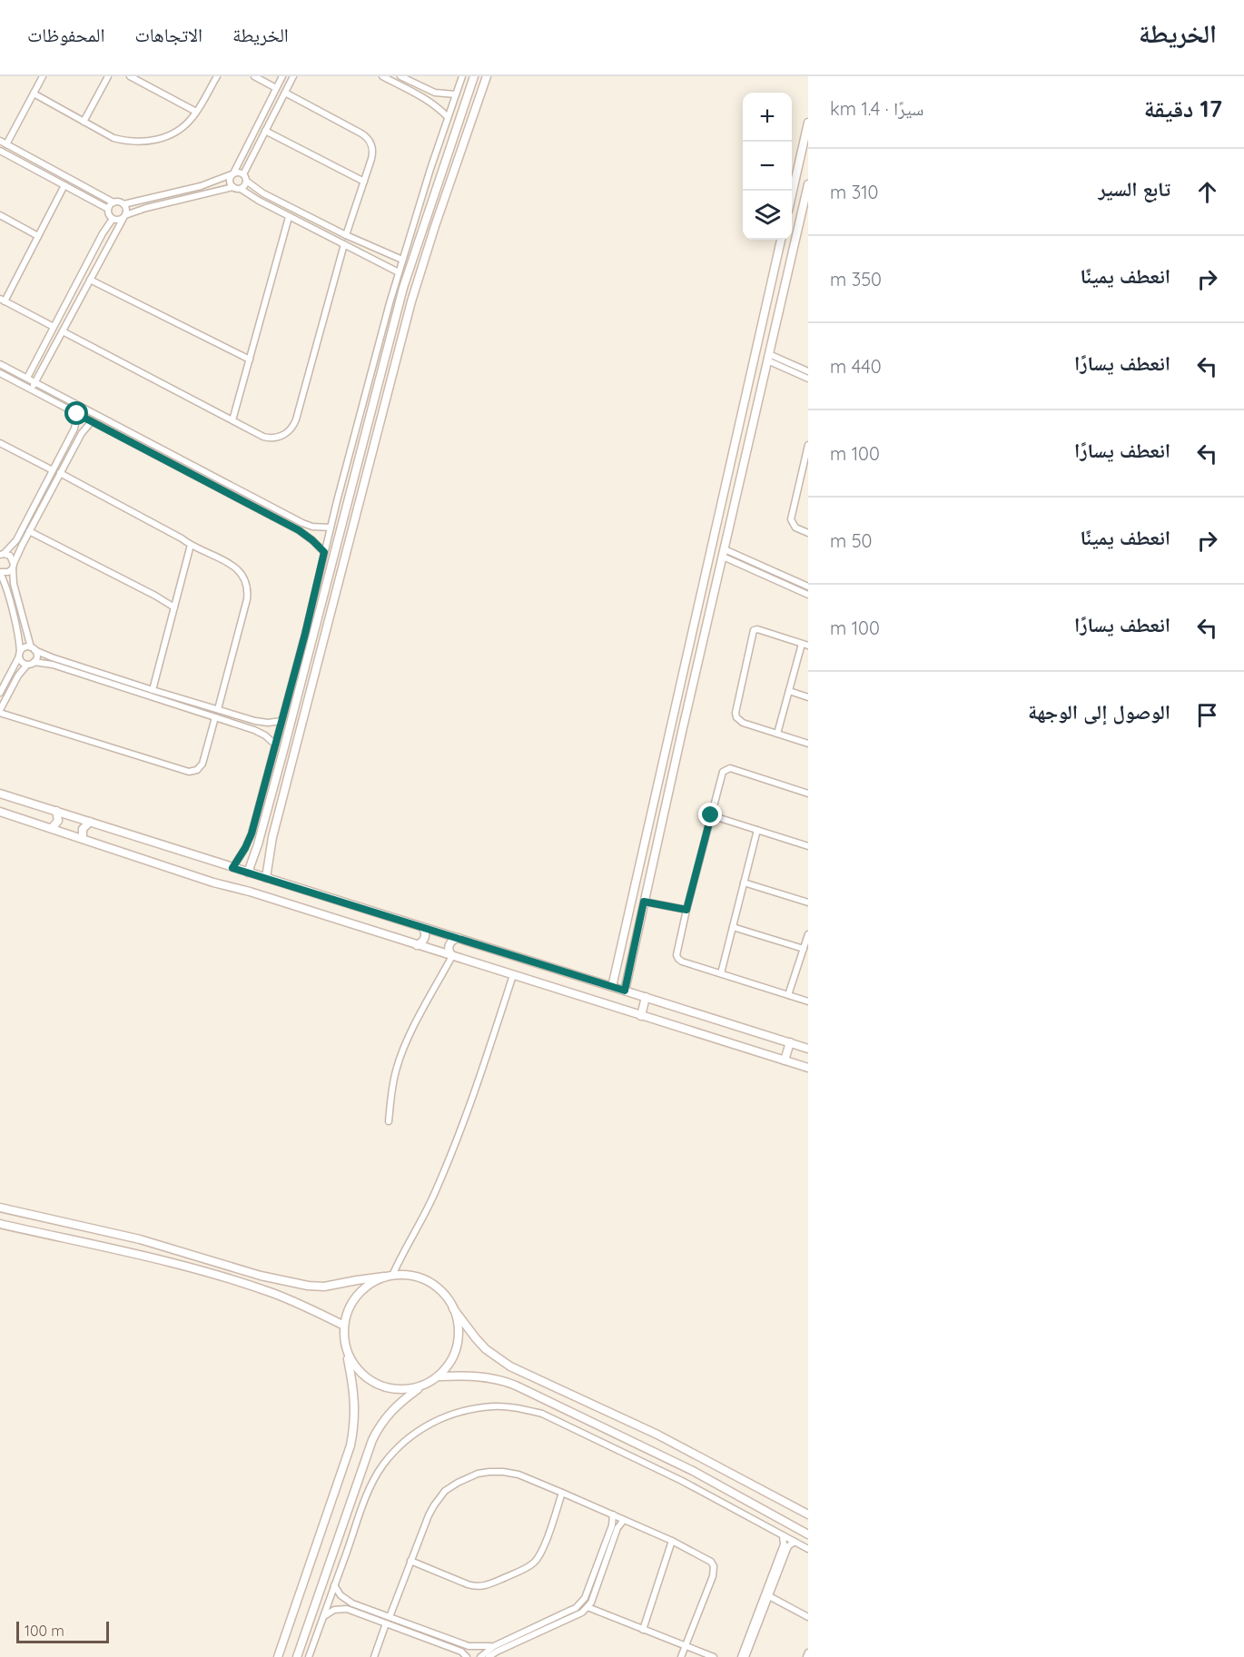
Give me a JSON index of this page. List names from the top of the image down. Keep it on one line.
{"scale_bar":"100 m","page":{"header":"الخريطة","nav":["الخريطة","الاتجاهات","المحفوظات"],"heading":["17 دقيقة","سيرًا · 1.4 km"],"map_buttons":["+","−"],"list":[["تابع السير","310 m"],["انعطف يمينًا","350 m"],["انعطف يسارًا","440 m"],["انعطف يسارًا","100 m"],["انعطف يمينًا","50 m"],["انعطف يسارًا","100 m"],"الوصول إلى الوجهة"],"scale":"100 m"}}
